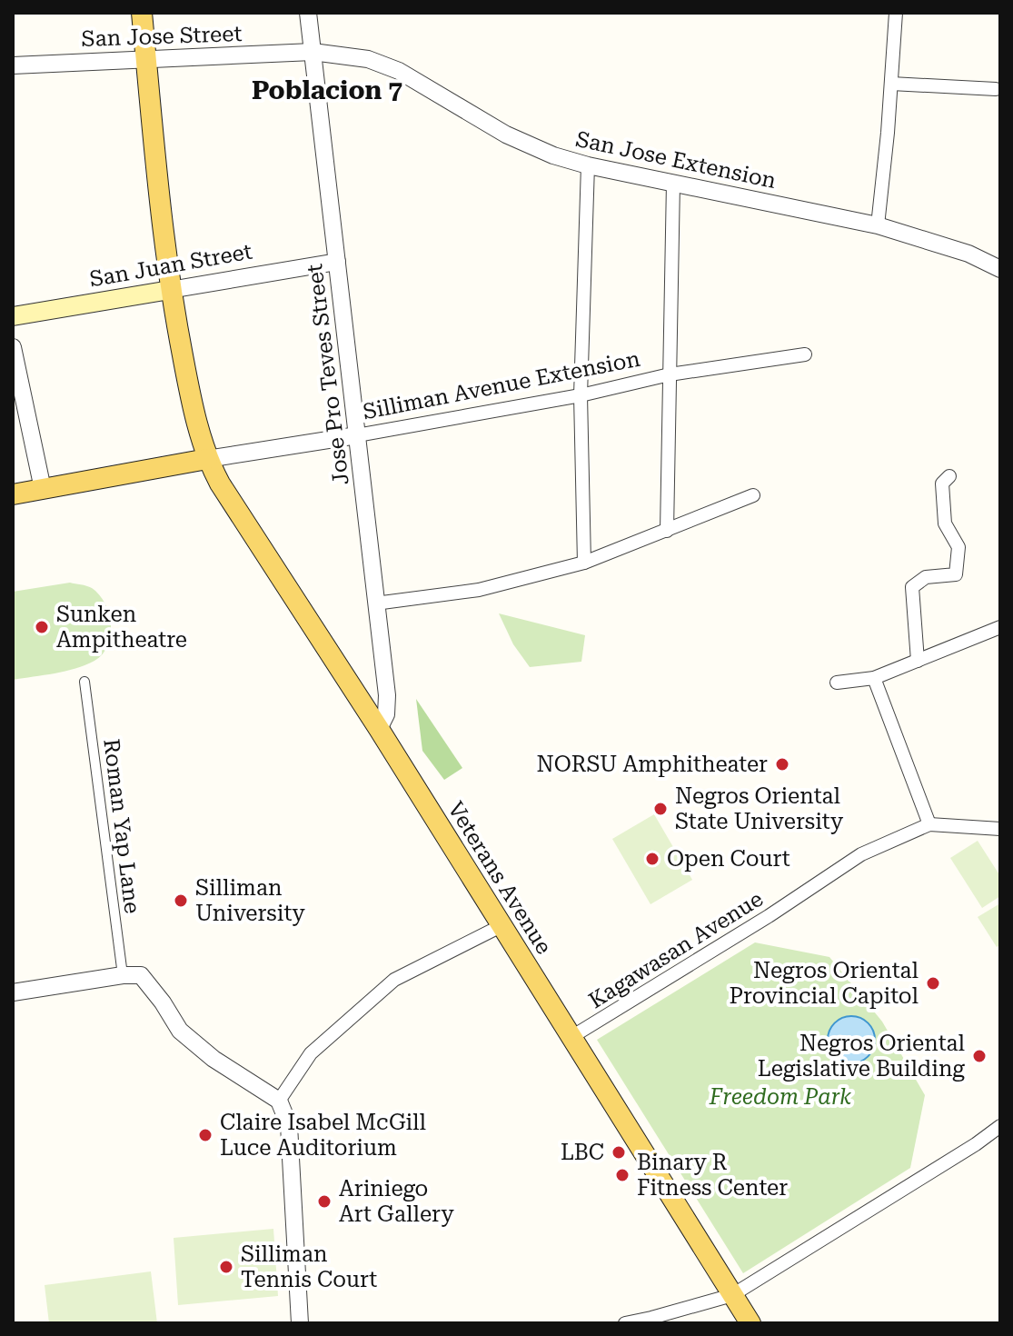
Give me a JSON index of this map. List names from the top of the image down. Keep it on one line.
{"streets":{"main road":["San Juan Street","Veterans Avenue"],"street":["San Jose Street","San Jose Extension","Jose Pro Teves Street","Silliman Avenue Extension","Roman Yap Lane","Kagawasan Avenue"]},"crossings":[["San Jose Street","San Jose Extension"],["San Jose Street","Jose Pro Teves Street"],["San Jose Street","Veterans Avenue"],["San Jose Extension","Jose Pro Teves Street"],["San Juan Street","Jose Pro Teves Street"],["San Juan Street","Veterans Avenue"],["Jose Pro Teves Street","Silliman Avenue Extension"],["Jose Pro Teves Street","Veterans Avenue"],["Silliman Avenue Extension","Veterans Avenue"],["Veterans Avenue","Kagawasan Avenue"]],"districts":["Poblacion 7"],"parks":["Freedom Park"],"places":["Sunken Ampitheatre","NORSU Amphitheater","Negros Oriental State University","Open Court","Silliman University","Negros Oriental Provincial Capitol","Negros Oriental Legislative Building","Claire Isabel McGill Luce Auditorium","LBC","Binary R Fitness Center","Ariniego Art Gallery","Silliman Tennis Court"]}
